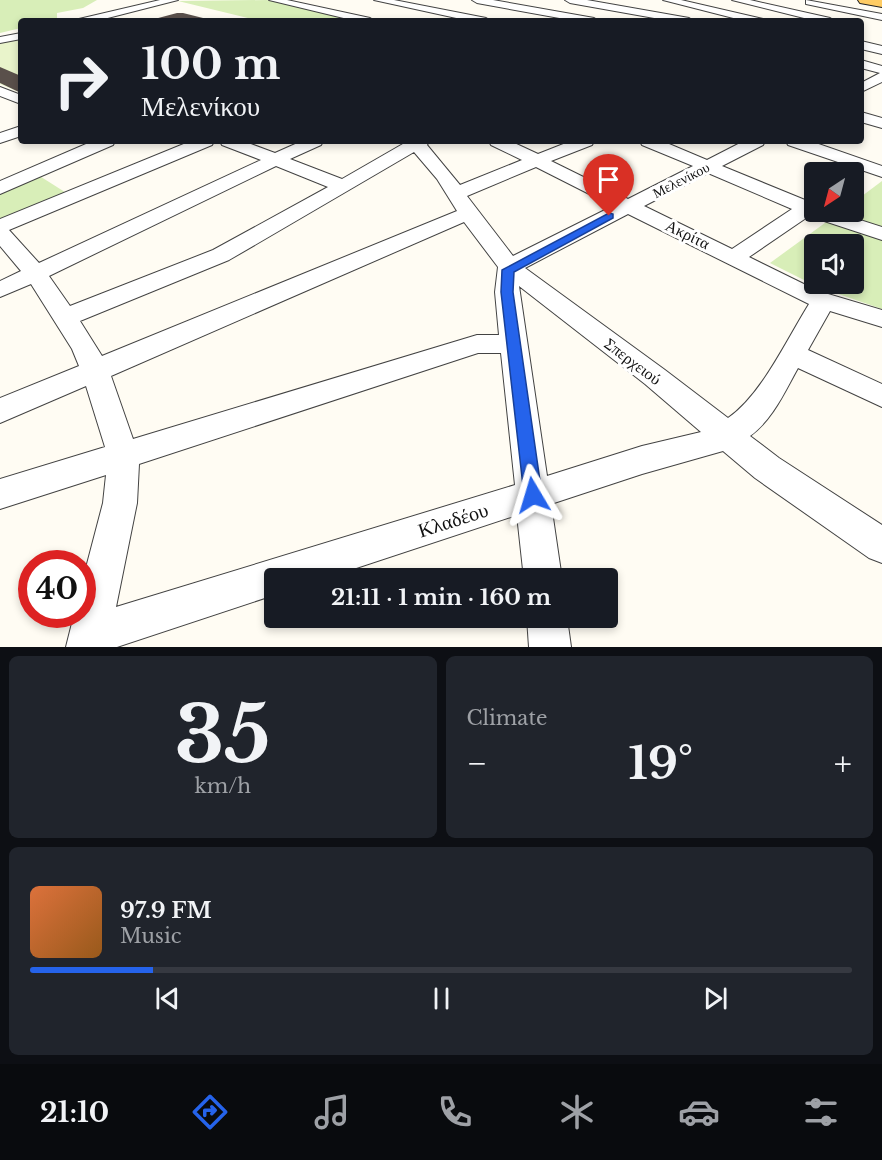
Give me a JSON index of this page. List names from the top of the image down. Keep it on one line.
{"streets":{"street":["Μελενίκου","Ακρίτα","Σπερχειού","Κλαδέου"]},"crossings":[["Μελενίκου","Ακρίτα"],["Μελενίκου","Σπερχειού"],["Ακρίτα","Κλαδέου"],["Σπερχειού","Κλαδέου"]],"north":"bottom left","page":{"turn":["100 m","Μελενίκου"],"limit":"40","trip":"21:11 · 1 min · 160 m","tile":[["35","km/h"],"Climate"],"heat":["−","19°","+"],"song":["97.9 FM","Music"],"tabs":"21:10"}}
